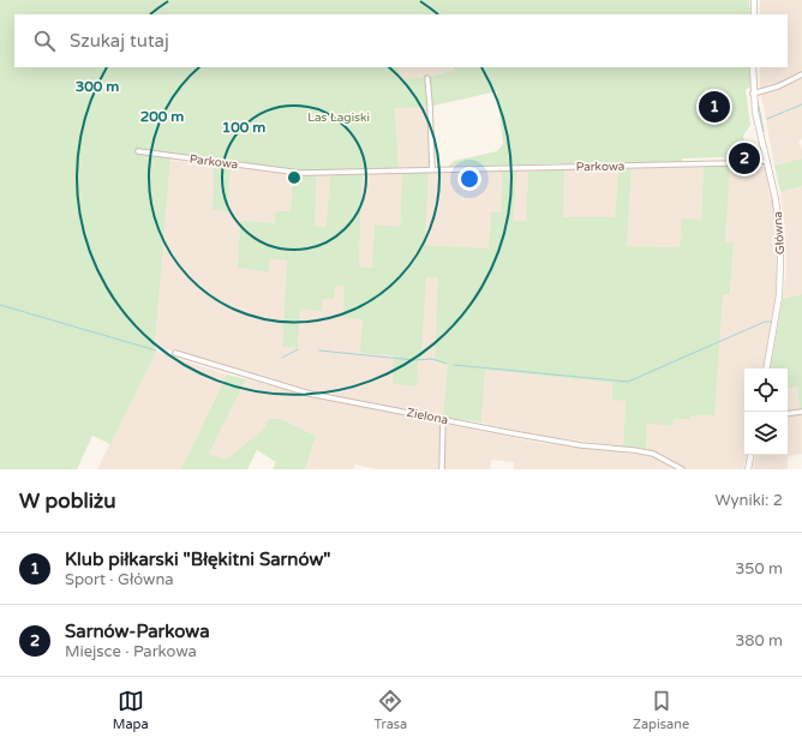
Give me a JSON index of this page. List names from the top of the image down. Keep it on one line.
{"streets":{"street":["Parkowa","Główna","Zielona"]},"crossings":[["Parkowa","Główna"]],"parks":["Las Łagiski"],"page":{"search":"Szukaj tutaj","pins":["1","2"],"heading":["W pobliżu","Wyniki: 2"],"list":[{"mark":"1","name":"Klub piłkarski \"Błękitni Sarnów\"","note":"Sport · Główna","value":"350 m"},{"mark":"2","name":"Sarnów-Parkowa","note":"Miejsce · Parkowa","value":"380 m"}],"nav":["Mapa","Trasa","Zapisane"]},"rings":["300 m","200 m","100 m"]}
